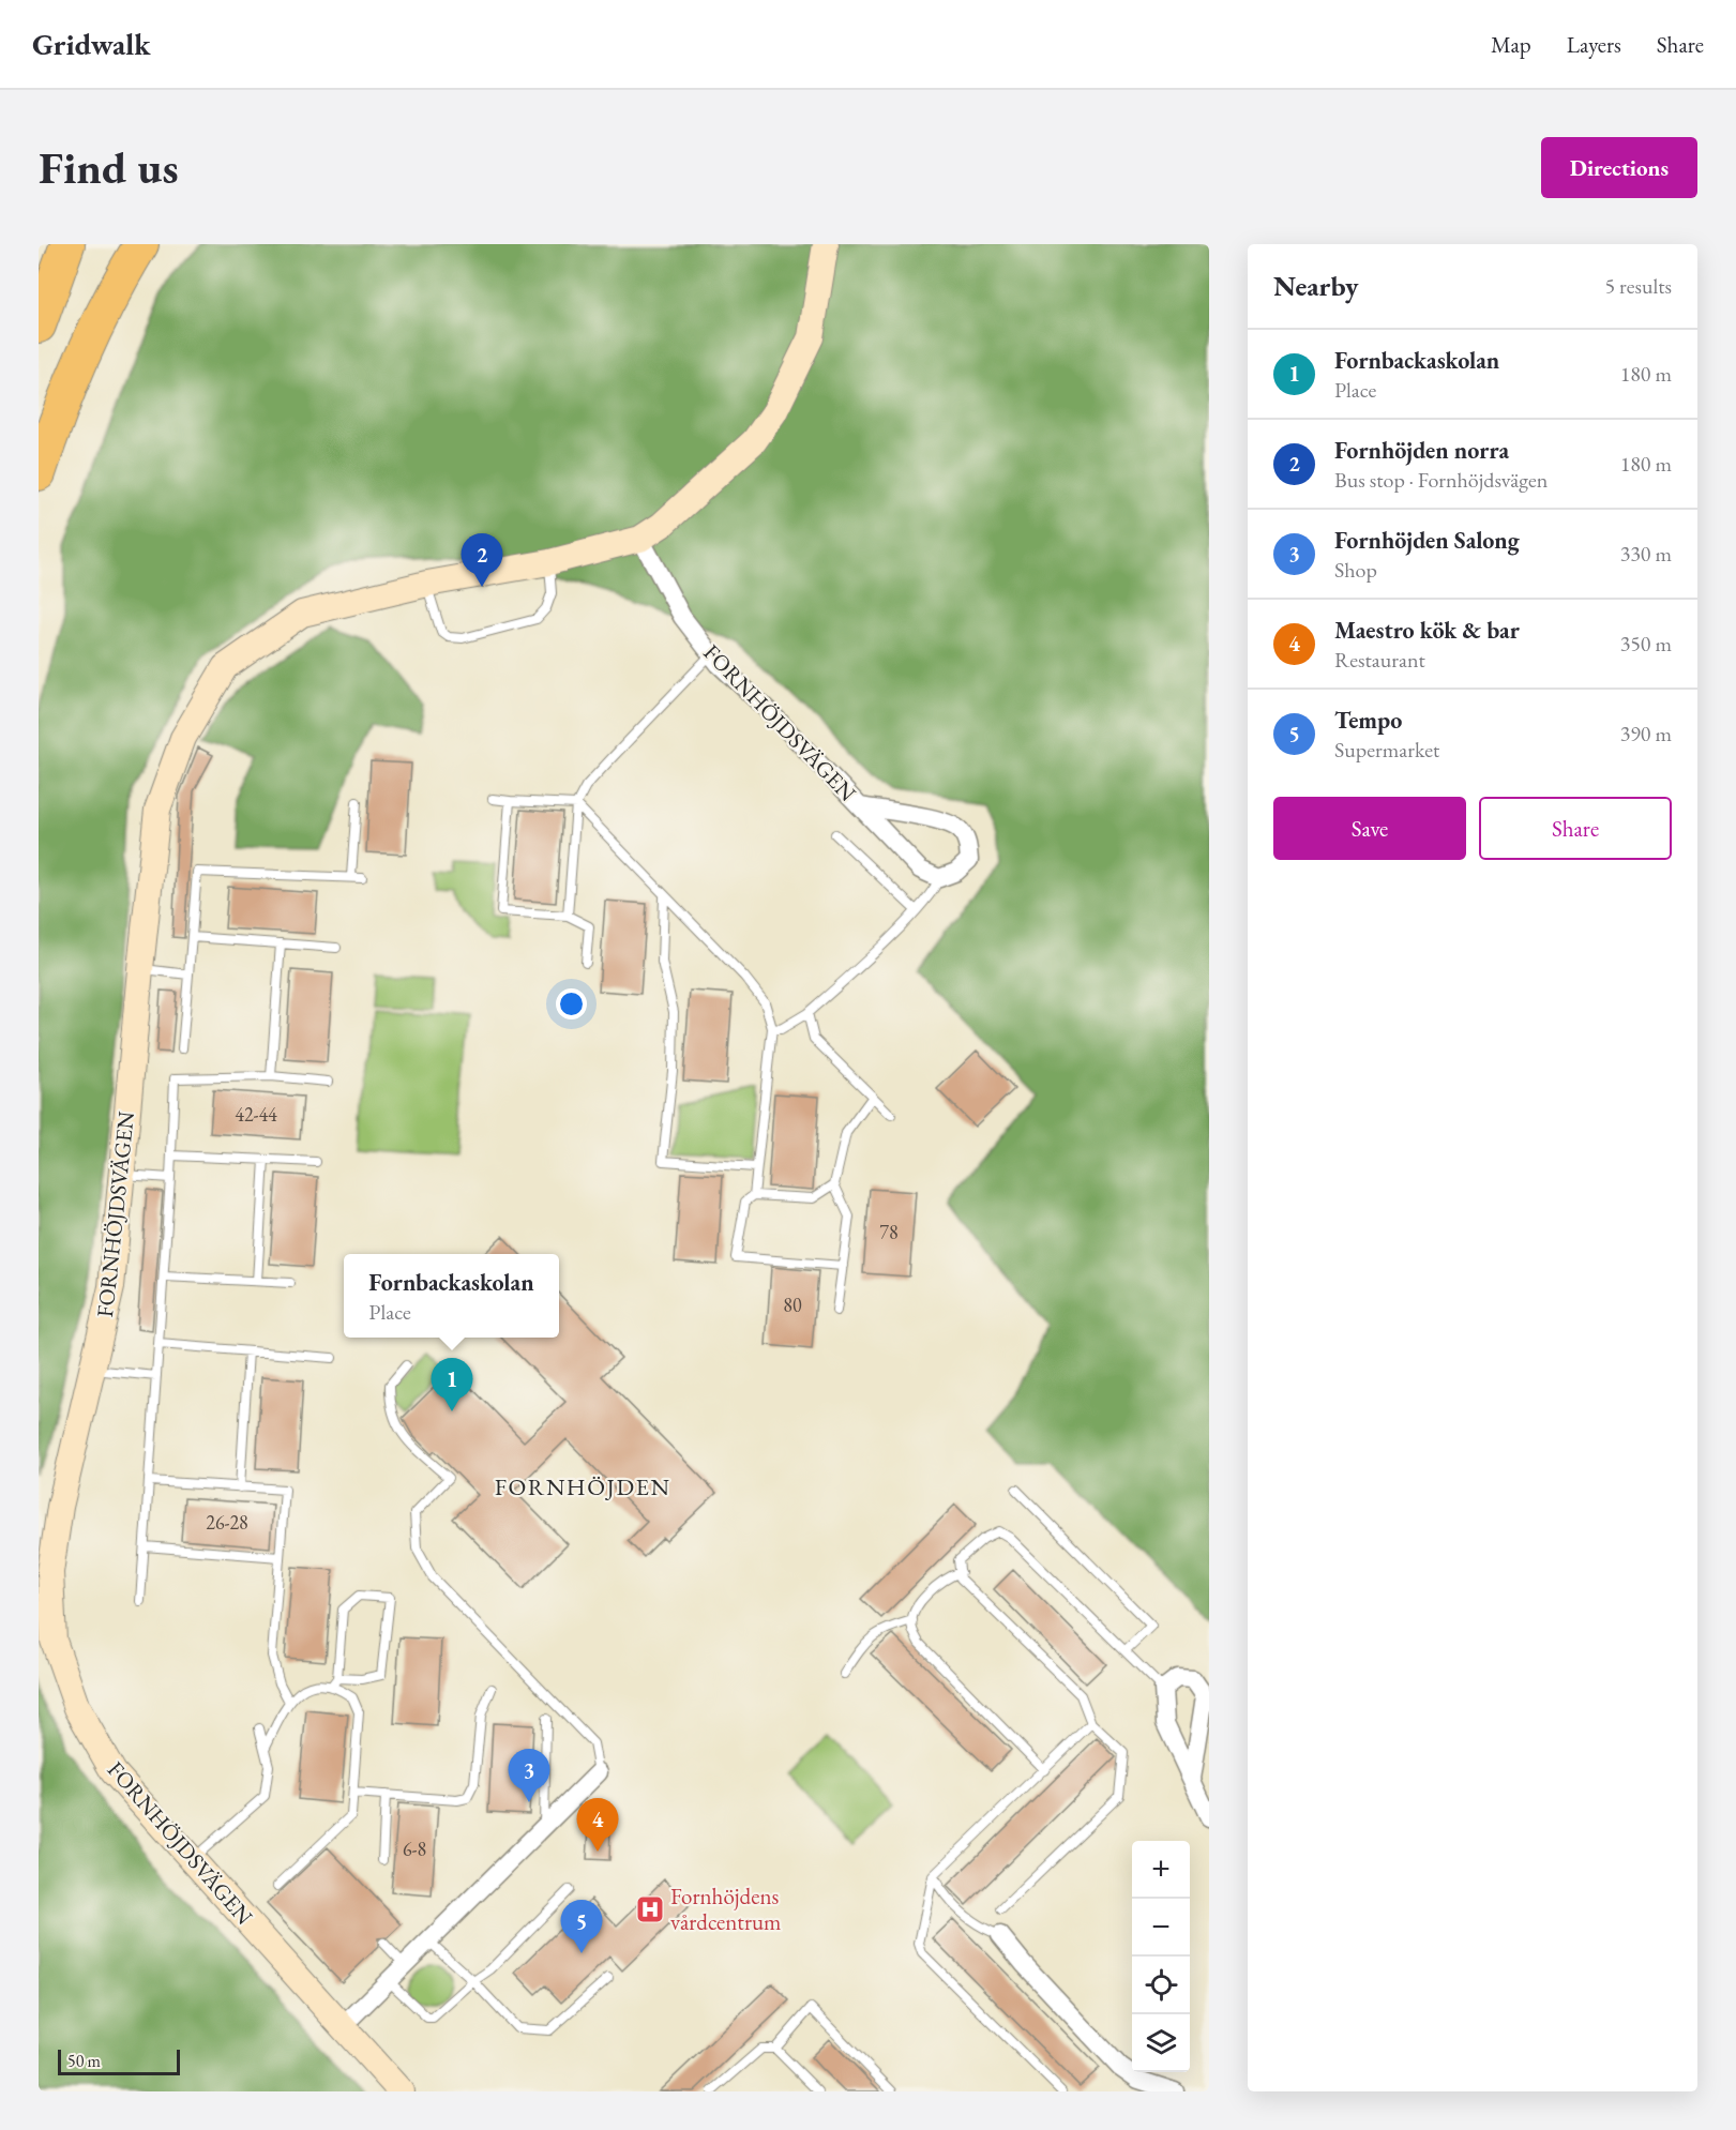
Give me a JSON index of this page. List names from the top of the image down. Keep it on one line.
{"streets":{"street":["FORNHÖJDSVÄGEN"]},"districts":["FORNHÖJDEN"],"places":{"hospital":["Fornhöjdens vårdcentrum"]},"house_numbers":["42-44","78","80","26-28","6-8"],"scale_bar":"50 m","page":{"header":"Gridwalk","nav":["Map","Layers","Share"],"buttons":["Directions",["Save","Share"]],"title":"Find us","heading":["Nearby","5 results"],"list":[{"mark":"1","name":"Fornbackaskolan","note":"Place","value":"180 m"},{"mark":"2","name":"Fornhöjden norra","note":"Bus stop · Fornhöjdsvägen","value":"180 m"},{"mark":"3","name":"Fornhöjden Salong","note":"Shop","value":"330 m"},{"mark":"4","name":"Maestro kök & bar","note":"Restaurant","value":"350 m"},{"mark":"5","name":"Tempo","note":"Supermarket","value":"390 m"}],"pins":["2","1","3","4","5"],"popup":["Fornbackaskolan","Place"],"map_buttons":["+","−"],"scale":"50 m"}}
